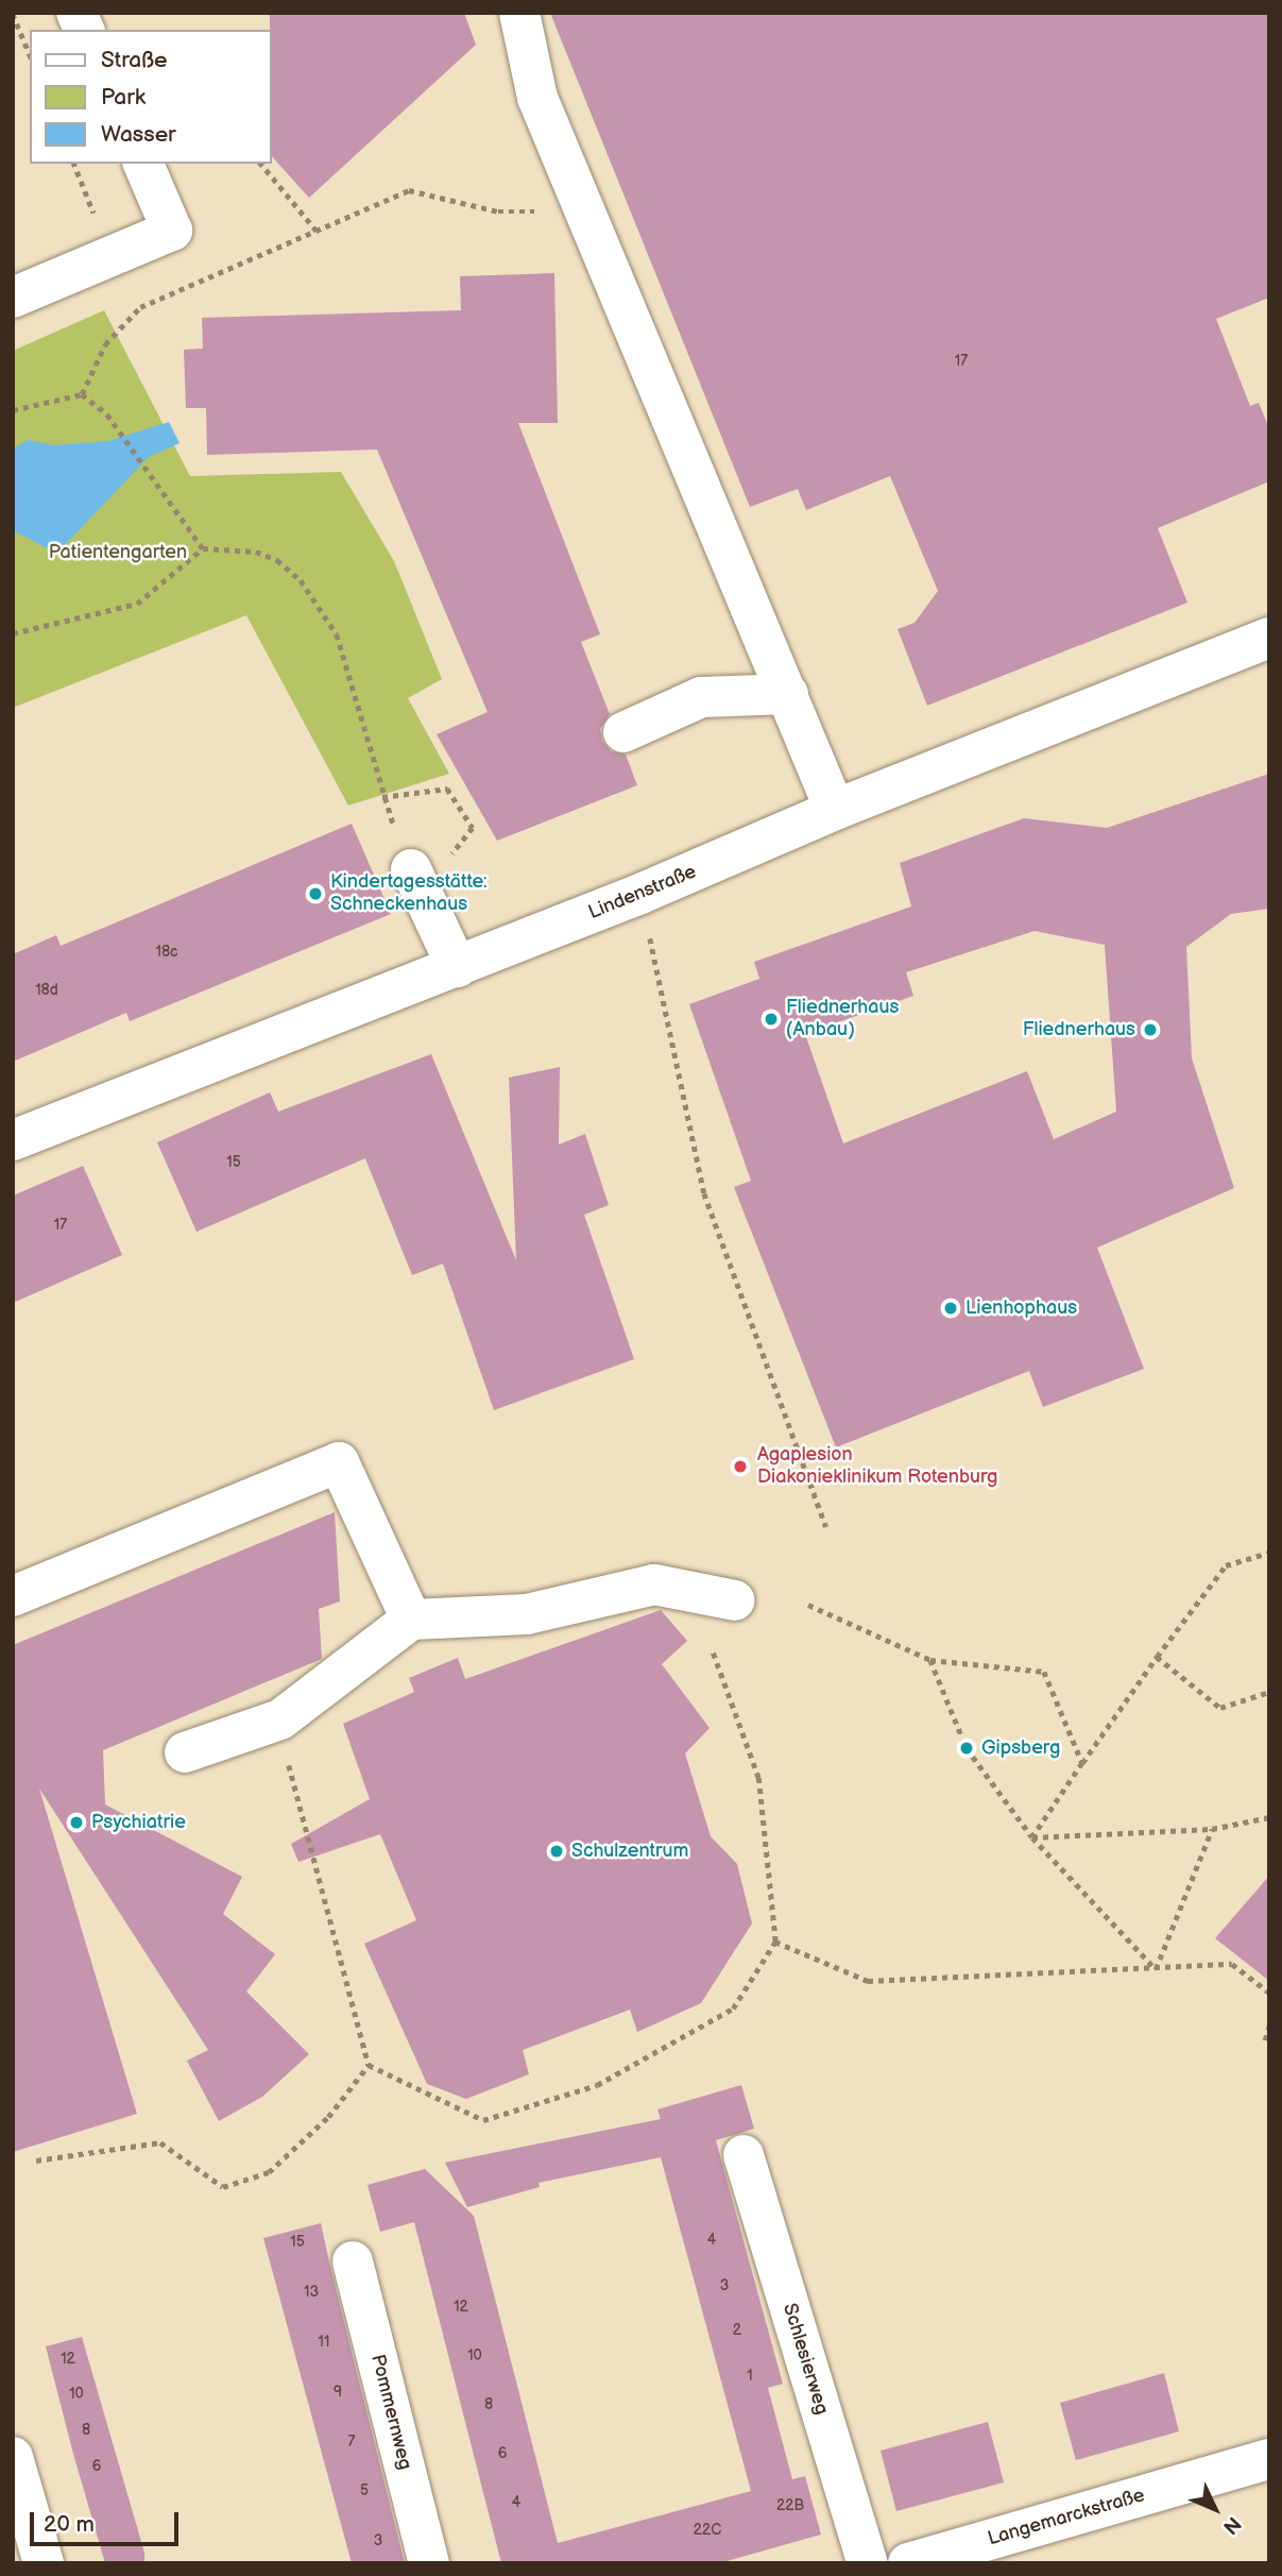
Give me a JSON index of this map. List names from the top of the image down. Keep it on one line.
{"streets":{"street":["Lindenstraße","Schlesierweg","Pommernweg","Langemarckstraße"]},"parks":["Patientengarten"],"places":["Kindertagesstätte: Schneckenhaus","Fliednerhaus (Anbau)","Fliednerhaus","Lienhophaus","Agaplesion Diakonieklinikum Rotenburg","Gipsberg","Psychiatrie","Schulzentrum"],"house_numbers":["17","18c","18d","15","17","4","15","3","13","12","2","11","10","12","1","9","10","8","8","7","6","6","5","4","22B","22C","3"],"legend":["Straße","Park","Wasser"],"scale_bar":"20 m","north":"bottom right"}
